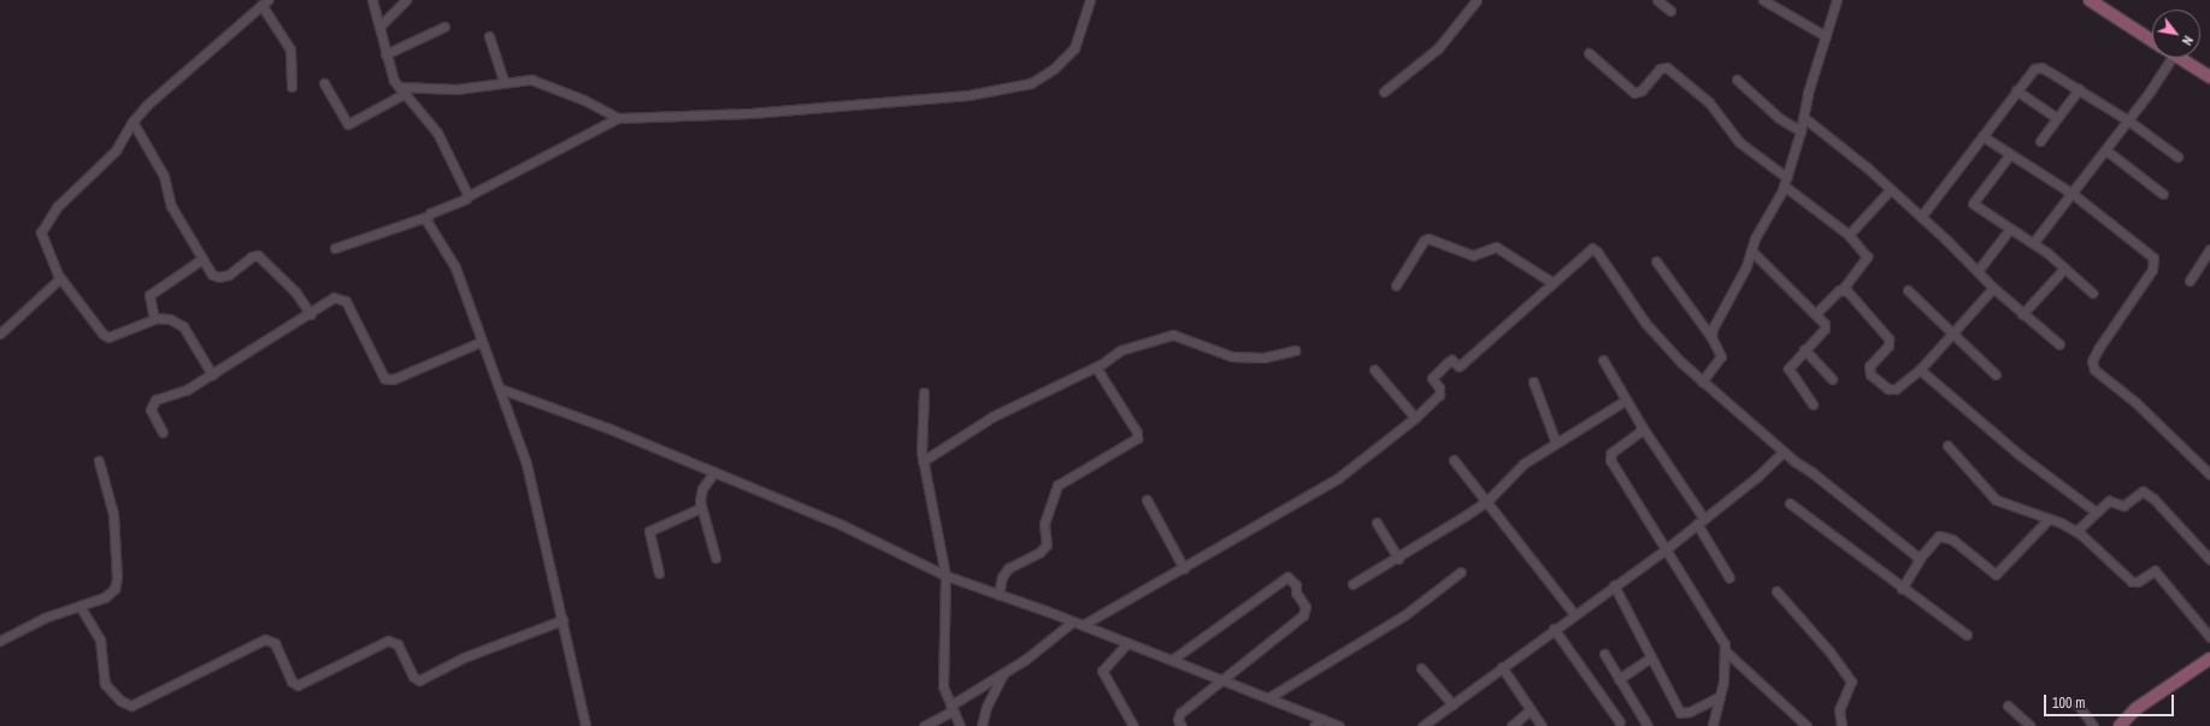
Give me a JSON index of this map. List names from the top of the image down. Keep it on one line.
{"scale_bar":"100 m","north":"bottom right"}
